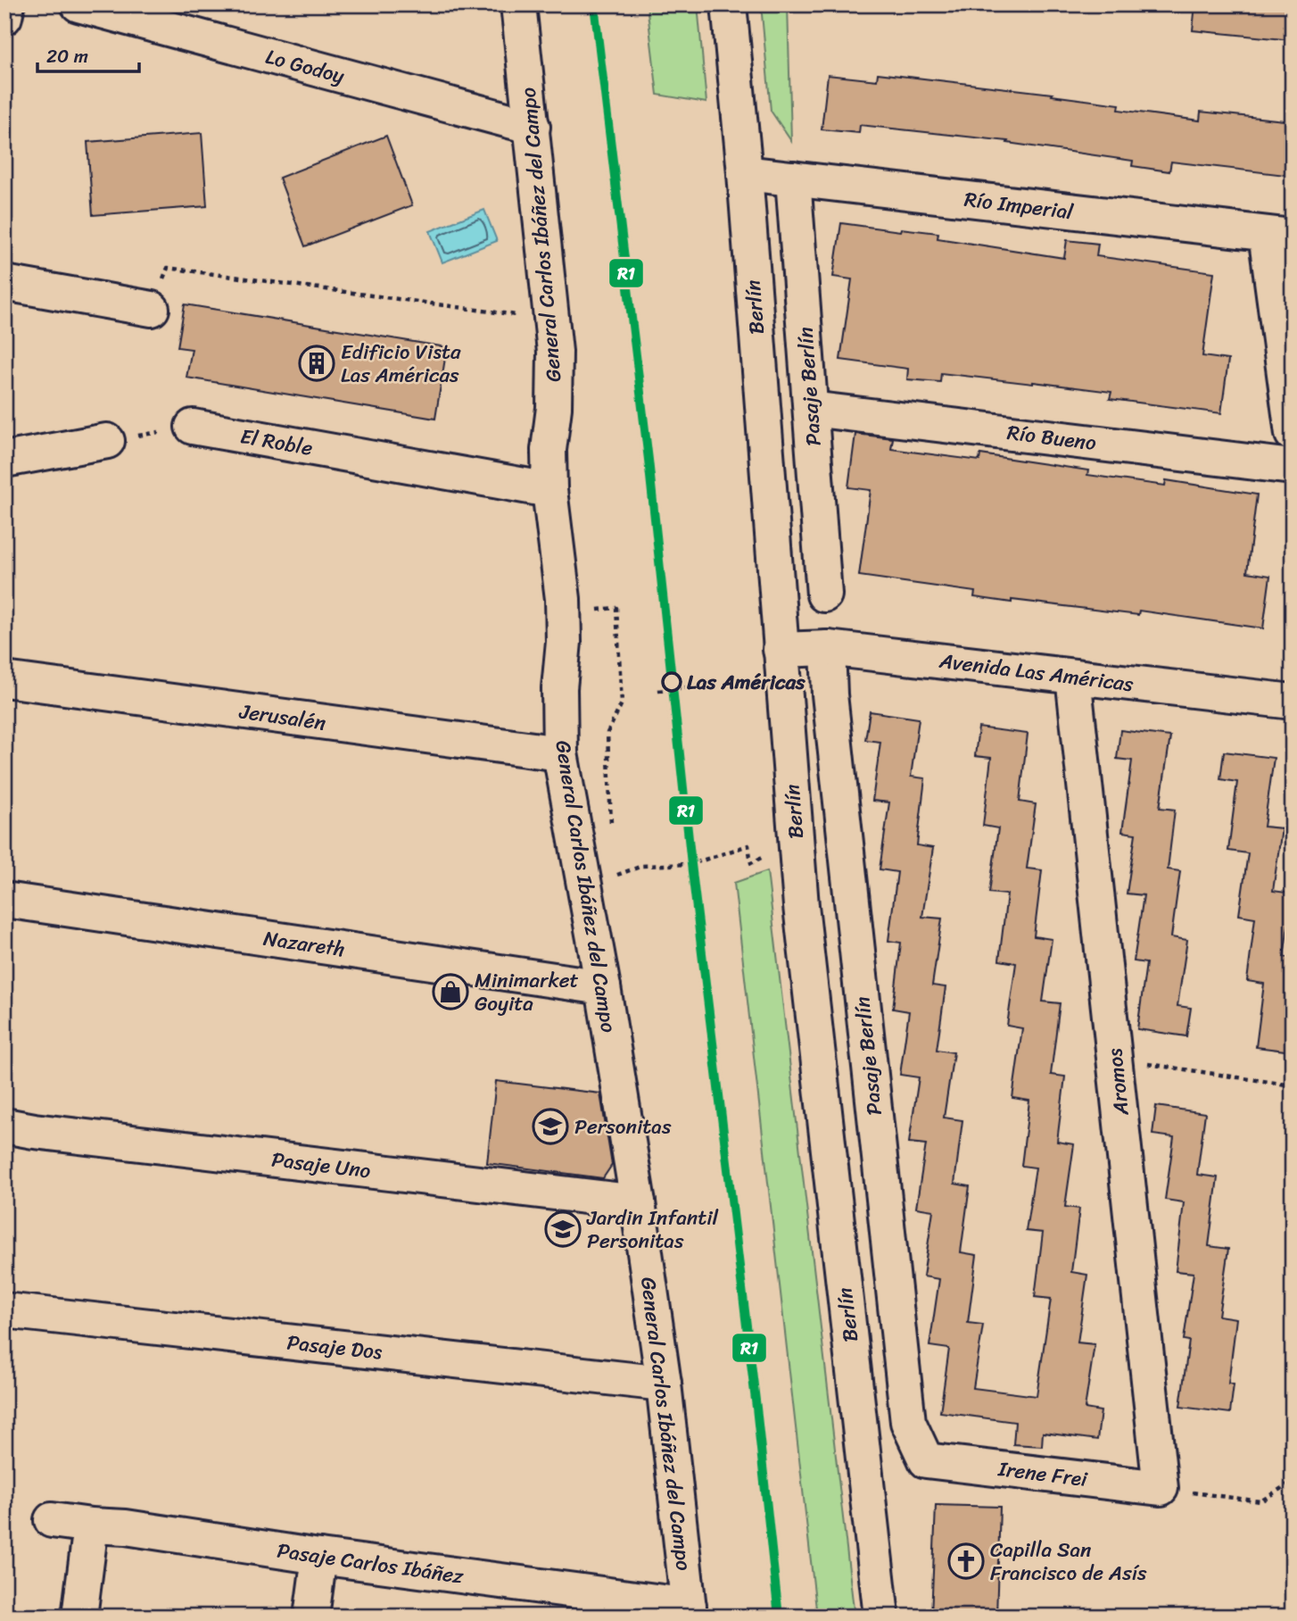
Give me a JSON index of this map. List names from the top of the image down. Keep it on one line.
{"streets":{"street":["Lo Godoy","Río Imperial","General Carlos Ibáñez del Campo","Berlín","Pasaje Berlín","Río Bueno","El Roble","Avenida Las Américas","Jerusalén","Nazareth","Aromos","Pasaje Uno","Pasaje Dos","Irene Frei","Pasaje Carlos Ibáñez"]},"crossings":[["Lo Godoy","General Carlos Ibáñez del Campo"],["Río Imperial","Berlín"],["Río Imperial","Pasaje Berlín"],["General Carlos Ibáñez del Campo","El Roble"],["General Carlos Ibáñez del Campo","Jerusalén"],["General Carlos Ibáñez del Campo","Nazareth"],["General Carlos Ibáñez del Campo","Pasaje Uno"],["General Carlos Ibáñez del Campo","Pasaje Dos"],["General Carlos Ibáñez del Campo","Pasaje Carlos Ibáñez"],["Berlín","Avenida Las Américas"],["Pasaje Berlín","Río Bueno"],["Pasaje Berlín","Avenida Las Américas"],["Pasaje Berlín","Irene Frei"],["Avenida Las Américas","Aromos"],["Aromos","Irene Frei"]],"places":{"building":["Edificio Vista Las Américas"],"other":["Las Américas"],"shop":["Minimarket Goyita"],"school or university":["Personitas","Jardin Infantil Personitas"],"church":["Capilla San Francisco de Asís"]},"lines":["transit line R1"],"scale_bar":"20 m"}
